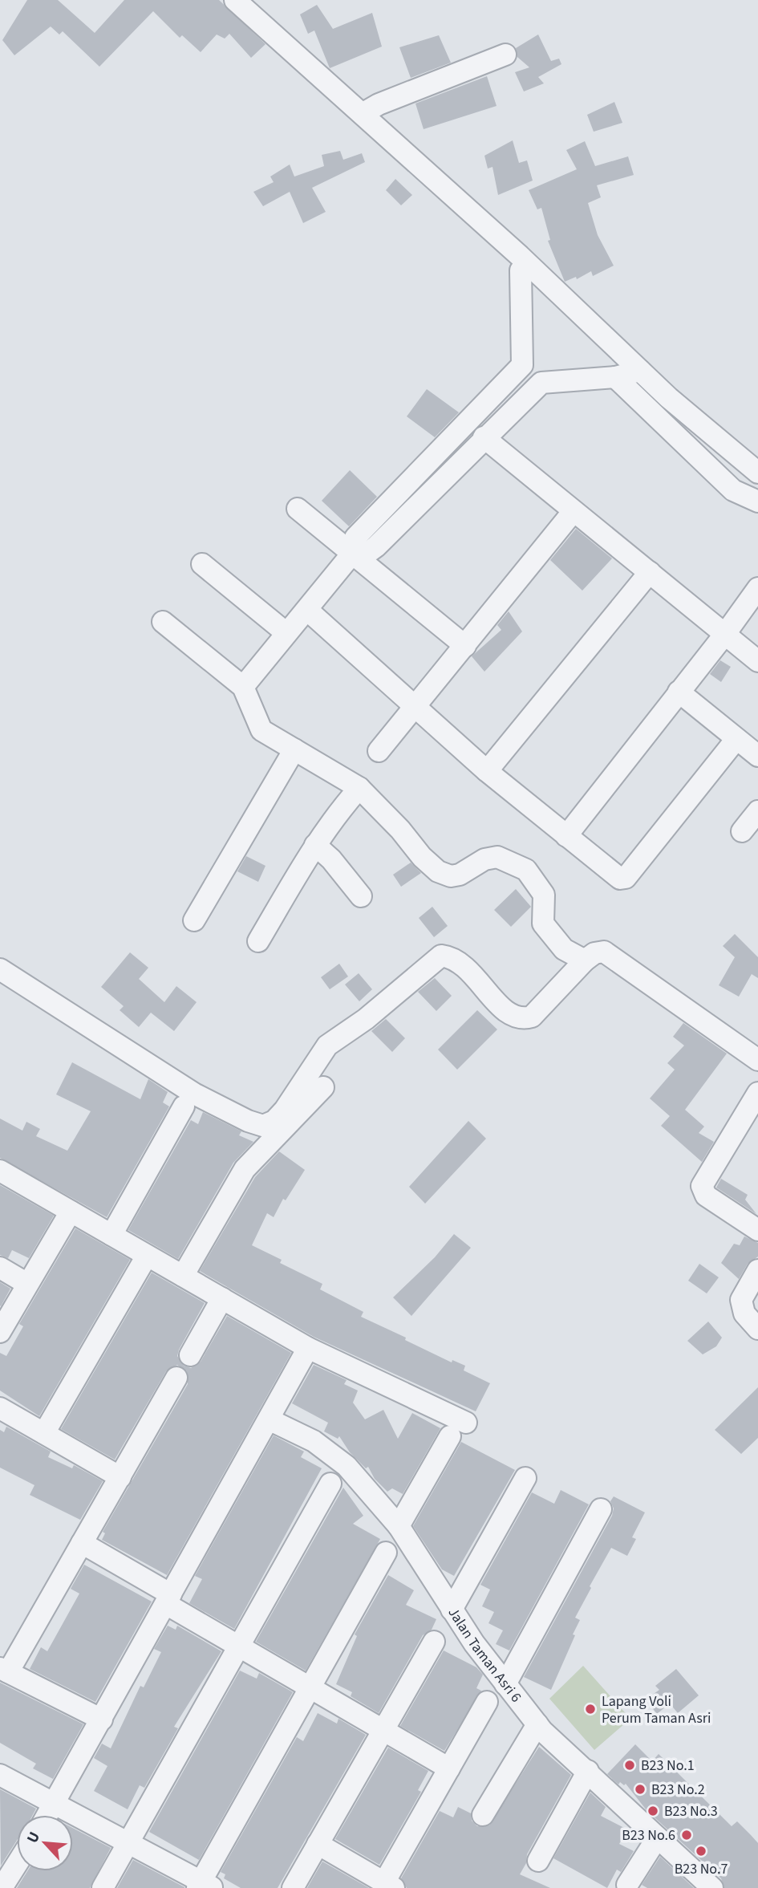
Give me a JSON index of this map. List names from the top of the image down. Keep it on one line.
{"streets":{"street":["Jalan Taman Asri 6"]},"places":["Lapang Voli Perum Taman Asri","B23 No.1","B23 No.2","B23 No.3","B23 No.6","B23 No.7"],"north":"top left"}
